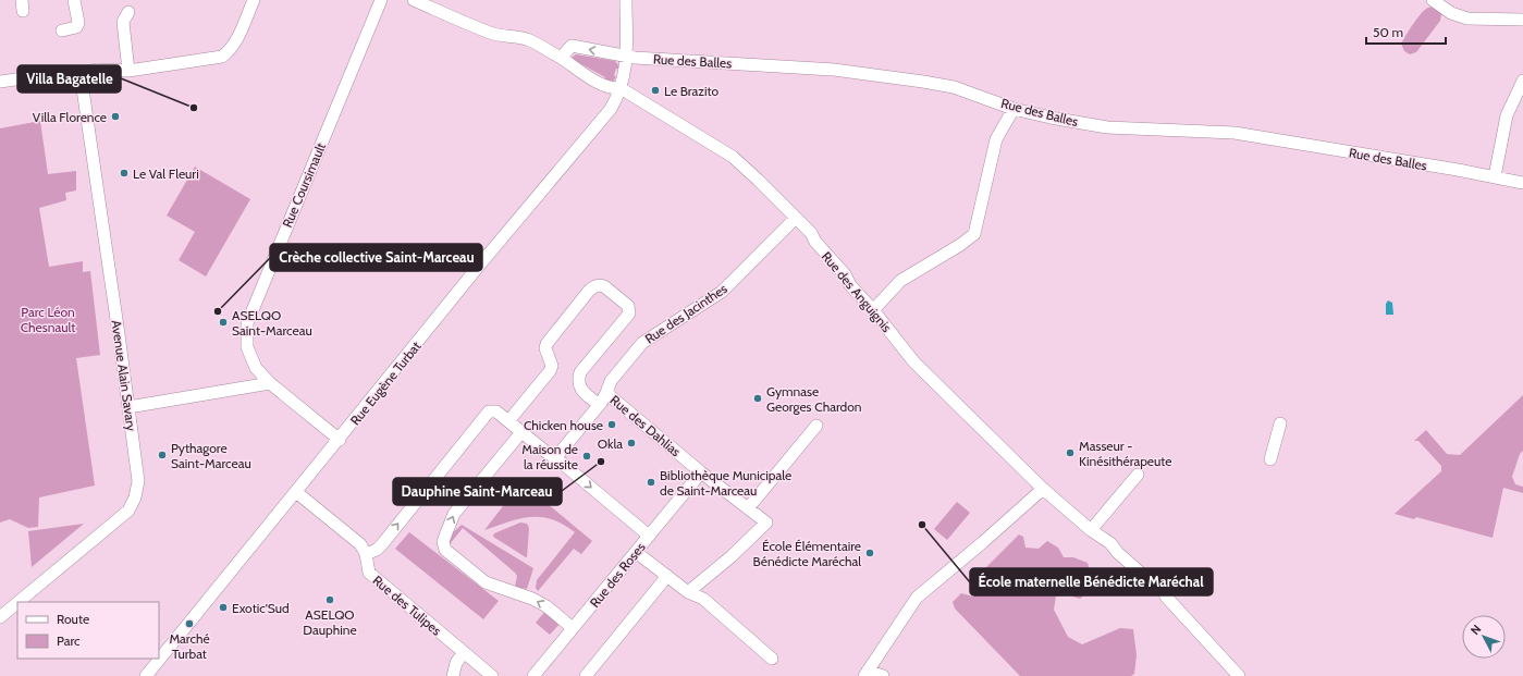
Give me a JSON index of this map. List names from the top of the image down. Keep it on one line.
{"streets":{"street":["Rue des Balles","Rue Coursimault","Rue des Anguignis","Rue des Jacinthes","Avenue Alain Savary","Rue Eugène Turbat","Rue des Dahlias","Rue des Roses","Rue des Tulipes"]},"crossings":[["Rue des Balles","Rue des Anguignis"],["Rue des Balles","Rue Eugène Turbat"],["Rue Coursimault","Rue Eugène Turbat"],["Rue des Anguignis","Rue des Jacinthes"],["Rue des Anguignis","Rue Eugène Turbat"],["Rue des Jacinthes","Rue des Dahlias"],["Rue Eugène Turbat","Rue des Tulipes"],["Rue des Dahlias","Rue des Roses"]],"parks":["Parc Léon Chesnault"],"places":["Le Brazito","Villa Bagatelle","Villa Florence","Le Val Fleuri","Crèche collective Saint-Marceau","ASELQO Saint-Marceau","Gymnase Georges Chardon","Chicken house","Okla","Masseur - Kinésithérapeute","Pythagore Saint-Marceau","Maison de la réussite","Dauphine Saint-Marceau","Bibliothèque Municipale de Saint-Marceau","École maternelle Bénédicte Maréchal","École Élémentaire Bénédicte Maréchal","ASELQO Dauphine","Exotic'Sud","Marché Turbat"],"legend":["Route","Parc"],"scale_bar":"50 m","north":"top left"}
